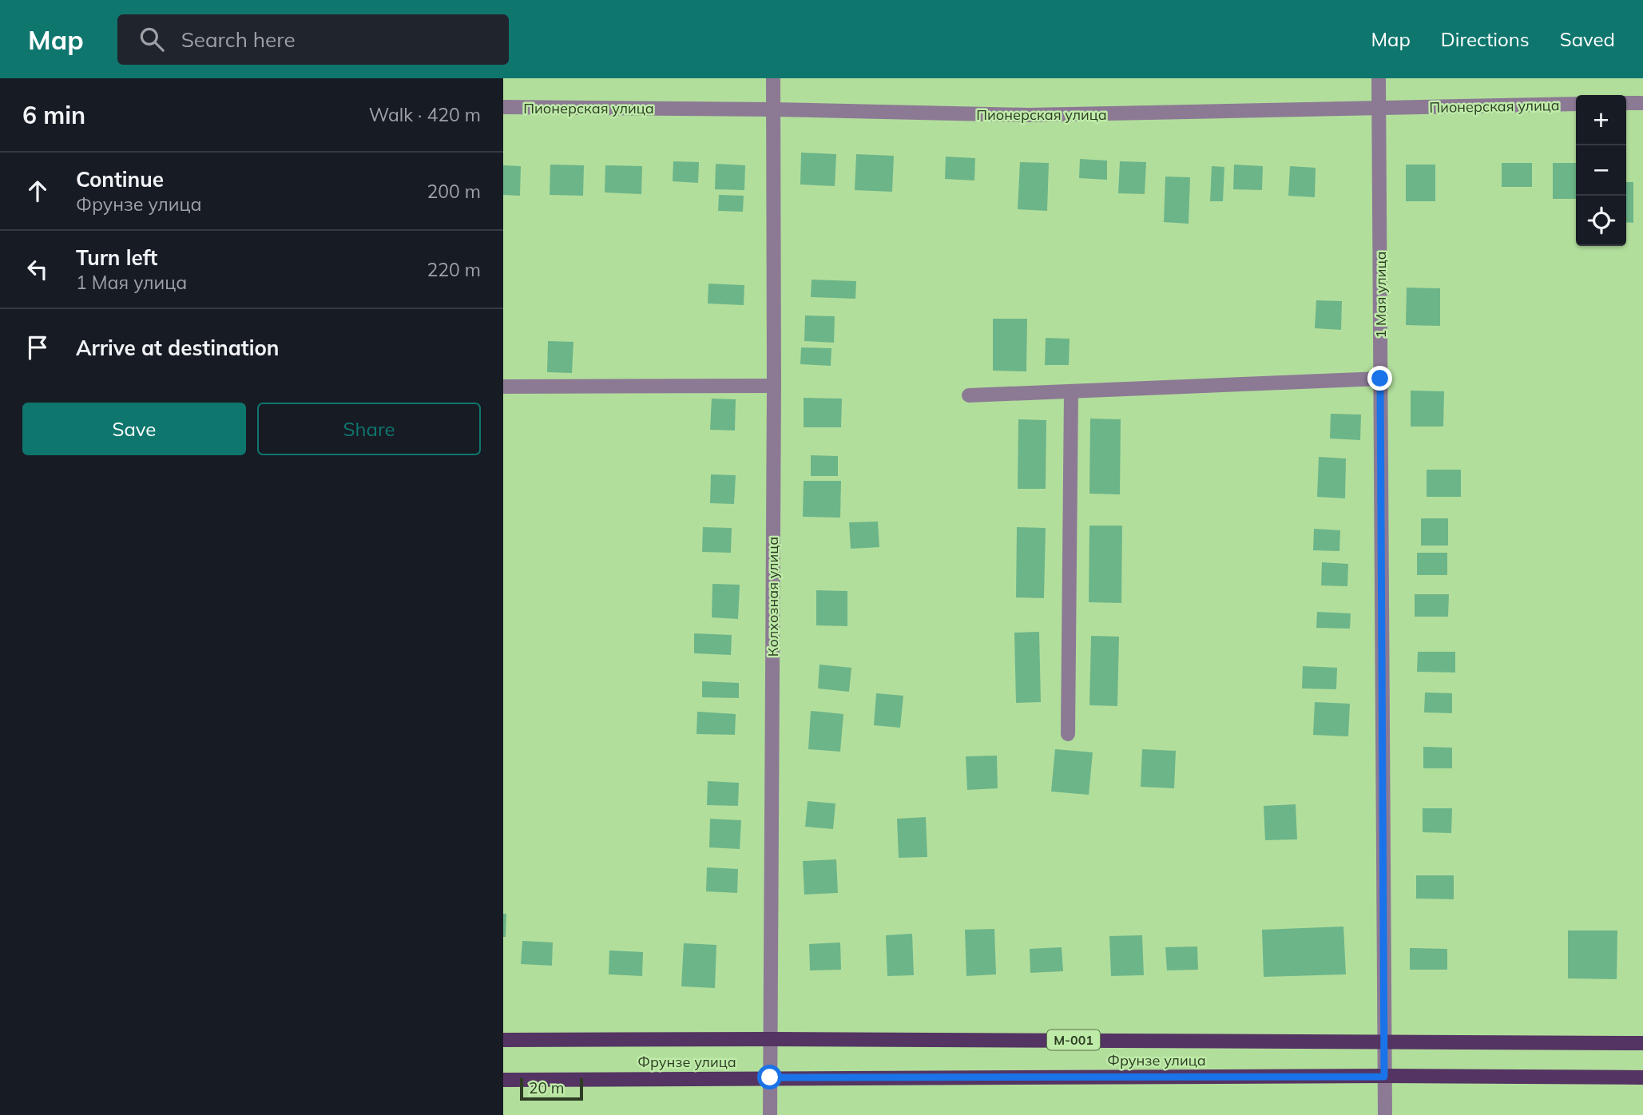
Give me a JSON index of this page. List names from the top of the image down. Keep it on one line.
{"streets":{"main road":["M-001","Фрунзе улица"],"street":["Пионерская улица","1 Мая улица","Колхозная улица"]},"crossings":[["Пионерская улица","1 Мая улица"],["Пионерская улица","Колхозная улица"],["1 Мая улица","Фрунзе улица"],["Колхозная улица","Фрунзе улица"]],"scale_bar":"20 m","page":{"header":"Map","search":"Search here","nav":["Map","Directions","Saved"],"heading":["6 min","Walk · 420 m"],"map_buttons":["+","−"],"list":[["Continue","Фрунзе улица","200 m"],["Turn left","1 Мая улица","220 m"],"Arrive at destination"],"buttons":["Save","Share"],"scale":"20 m"}}
